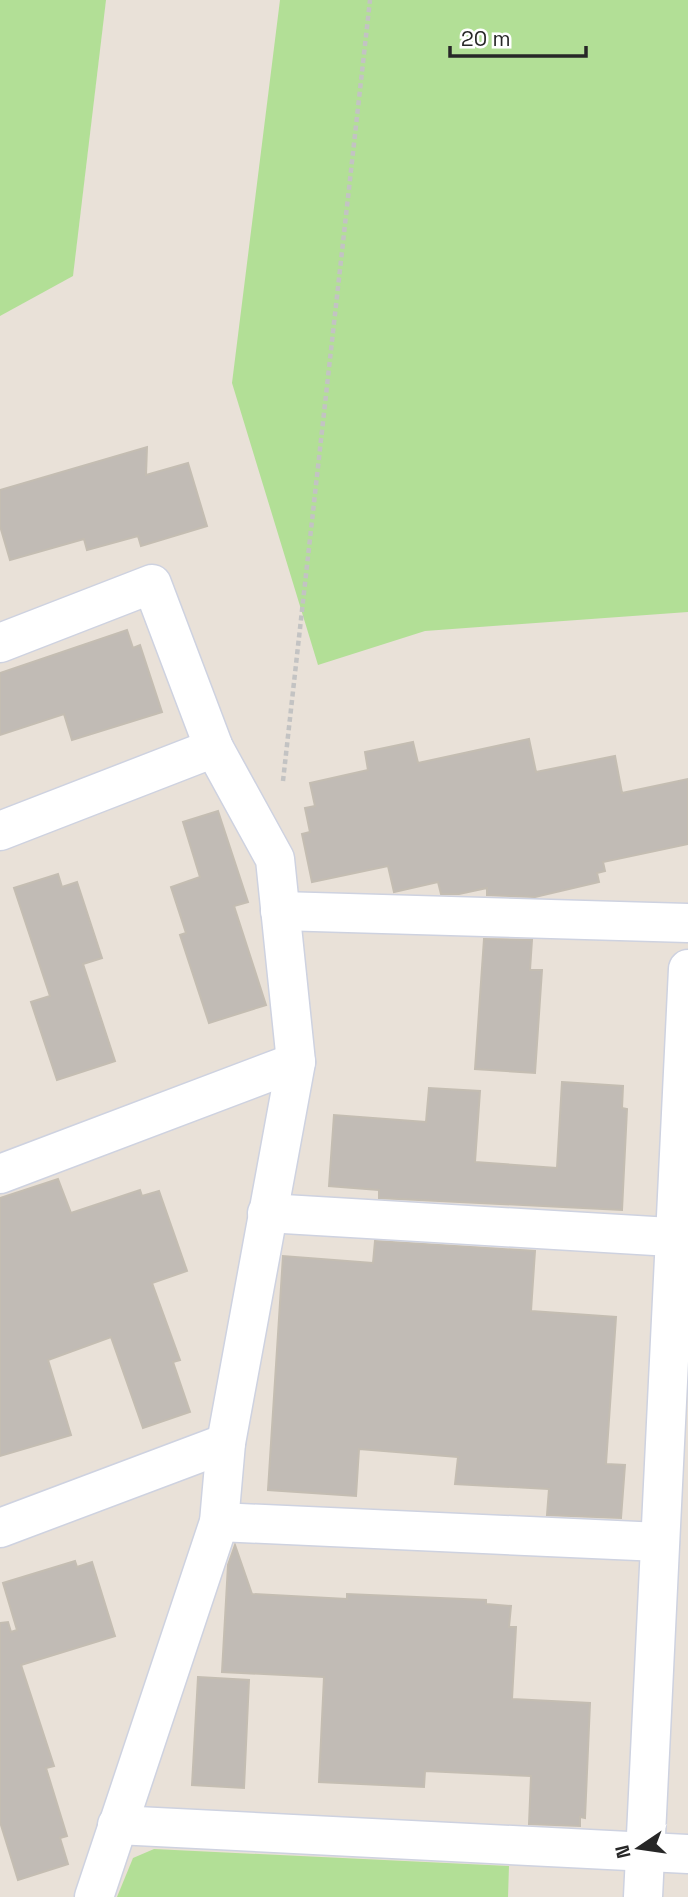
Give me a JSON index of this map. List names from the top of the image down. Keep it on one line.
{"scale_bar":"20 m","north":"left"}
